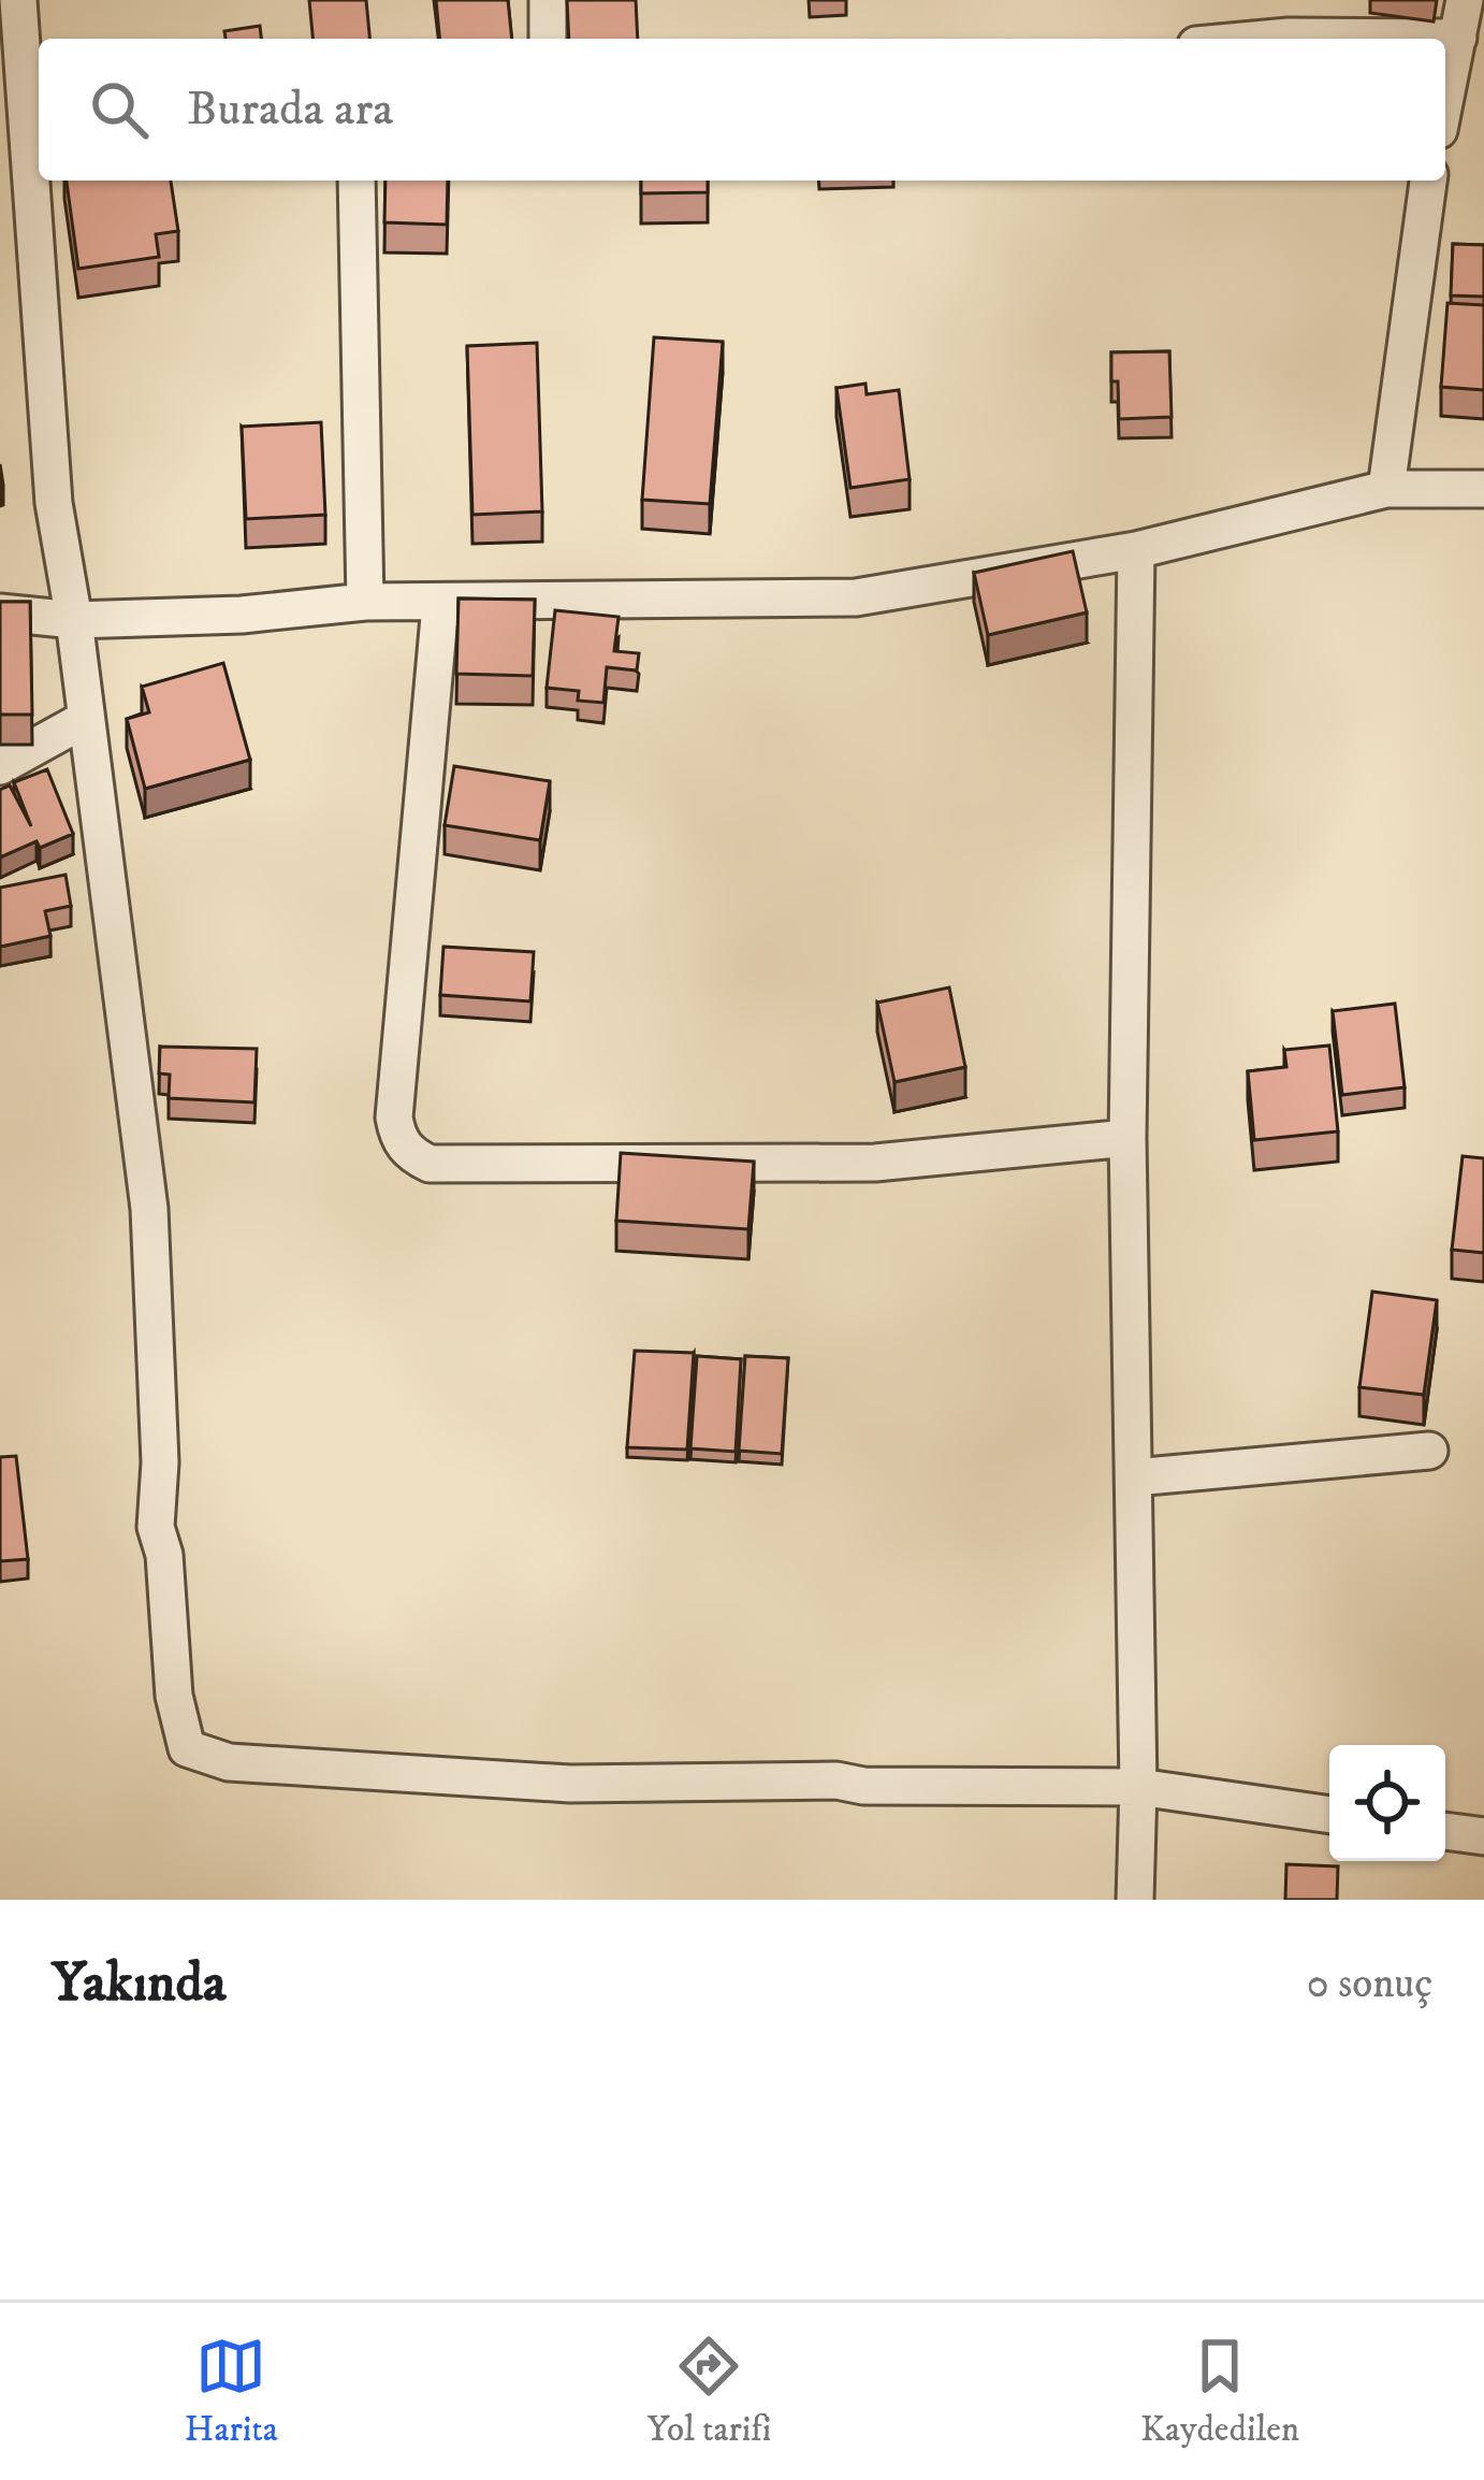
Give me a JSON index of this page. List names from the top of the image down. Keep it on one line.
{"page":{"search":"Burada ara","heading":["Yakında","0 sonuç"],"nav":["Harita","Yol tarifi","Kaydedilen"]}}
